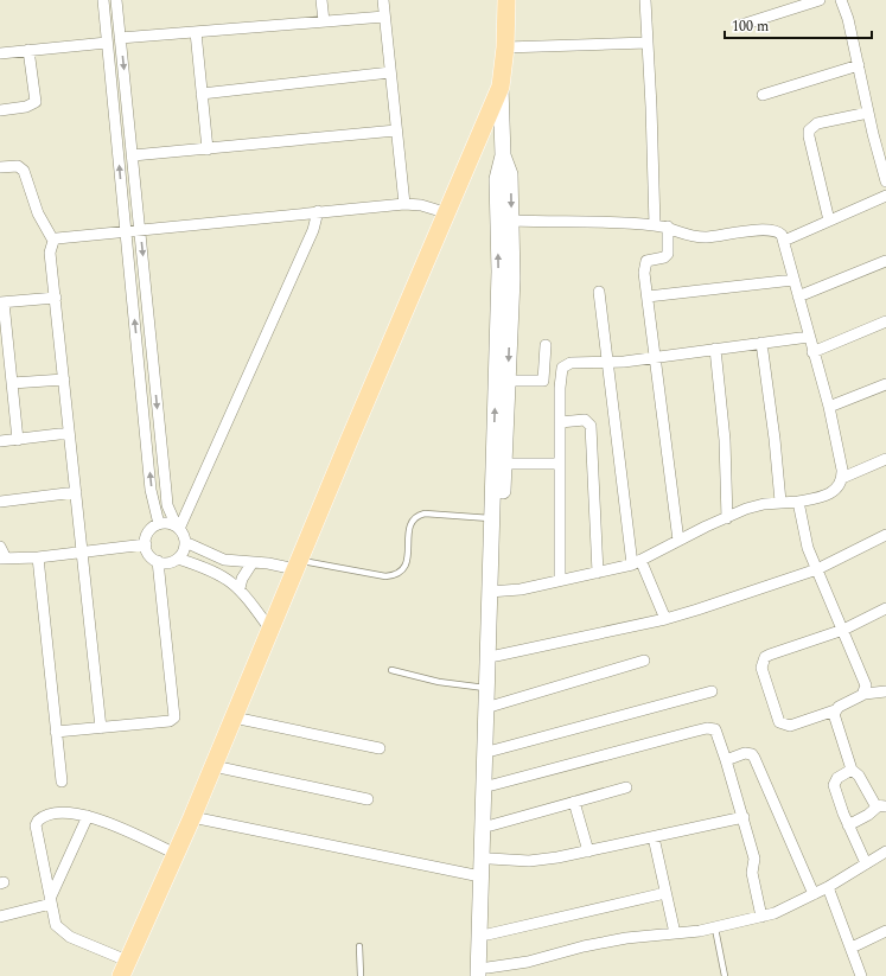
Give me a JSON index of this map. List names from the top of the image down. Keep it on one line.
{"scale_bar":"100 m"}
